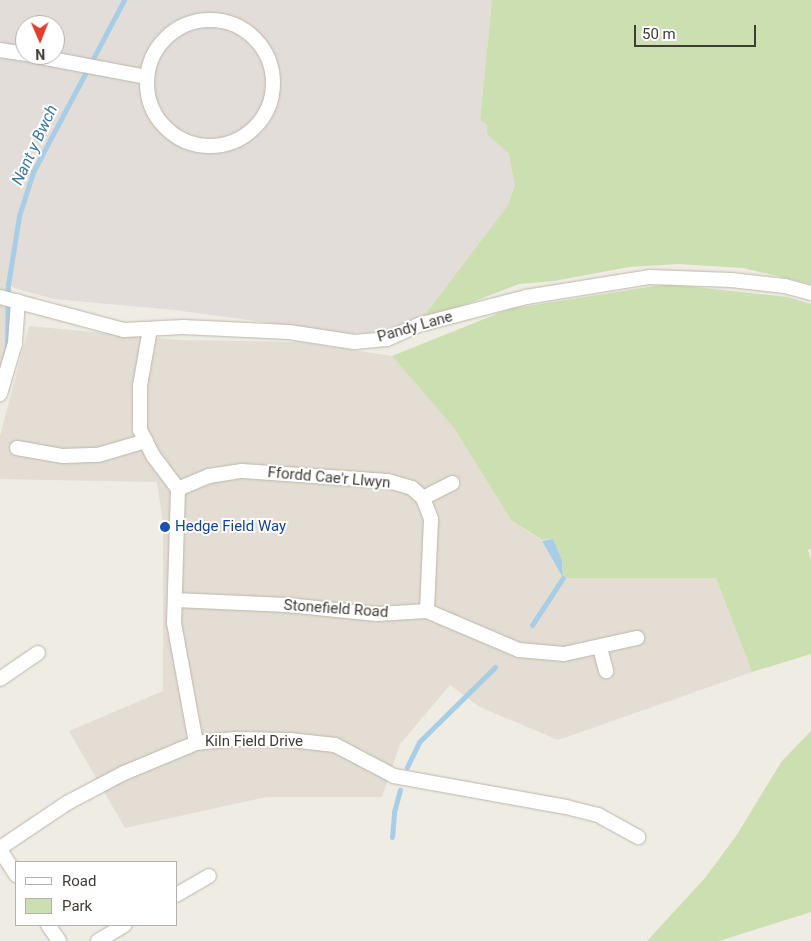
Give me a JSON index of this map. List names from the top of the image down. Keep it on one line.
{"streets":{"street":["Pandy Lane","Ffordd Cae'r Llwyn","Stonefield Road","Kiln Field Drive"]},"water":["Nant y Bwch"],"places":["Hedge Field Way"],"legend":["Road","Park"],"scale_bar":"50 m","north":"bottom"}
